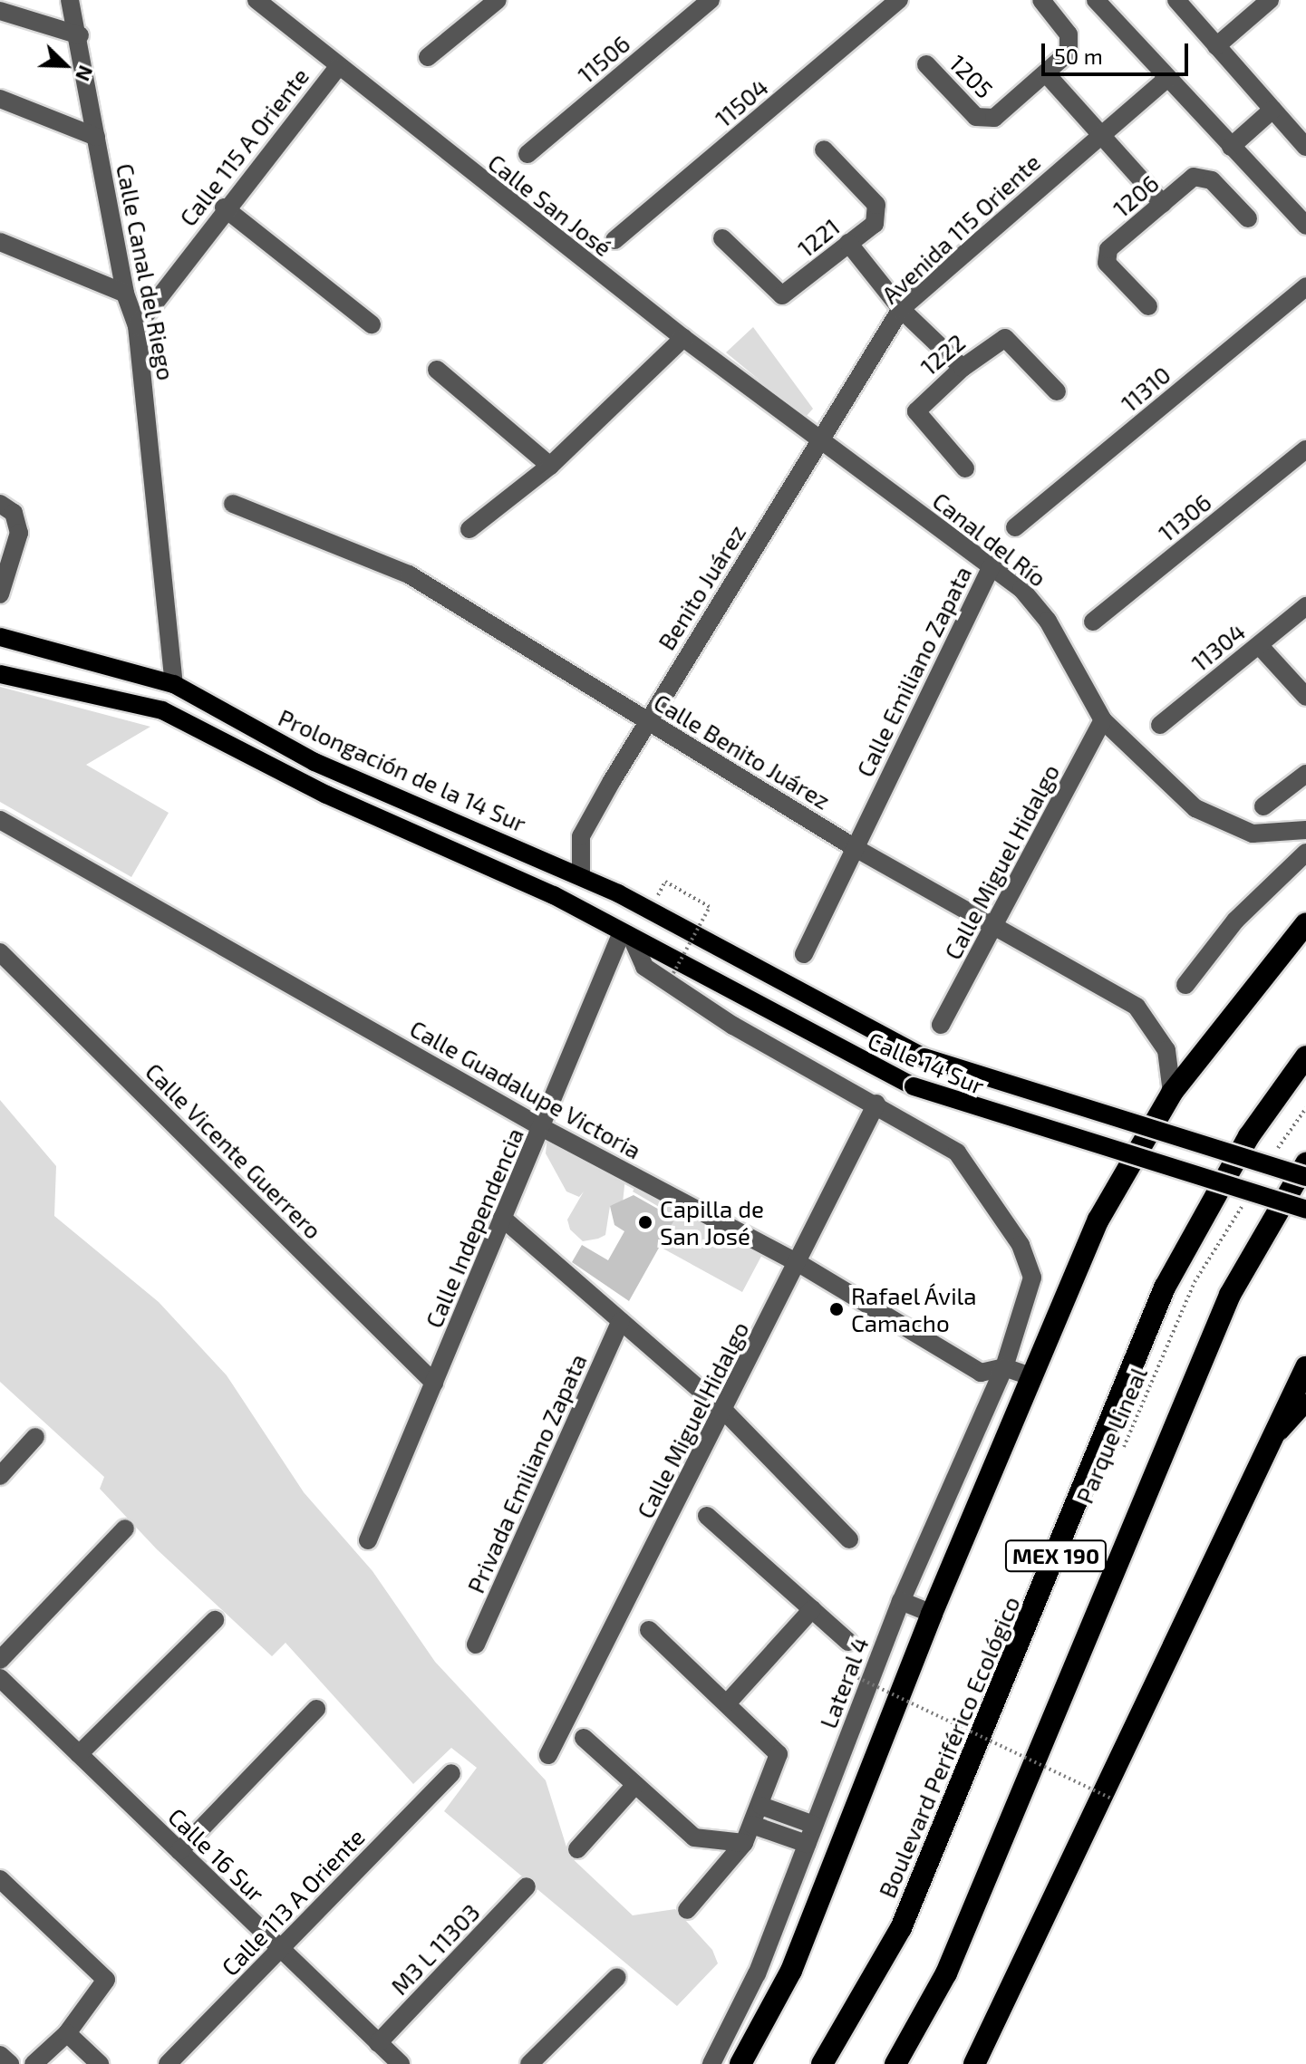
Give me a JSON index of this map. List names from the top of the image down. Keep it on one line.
{"streets":{"highway":["MEX 190","Boulevard Periférico Ecológico"],"main road":["Prolongación de la 14 Sur","Calle 14 Sur"],"street":["11506","1205","11504","Calle 115 A Oriente","1206","Calle San José","Avenida 115 Oriente","1221","Calle Canal del Riego","1222","11310","11306","Canal del Río","Benito Juárez","11304","Calle Emiliano Zapata","Calle Benito Juárez","Calle Miguel Hidalgo","Calle Guadalupe Victoria","Calle Vicente Guerrero","Calle Independencia","Privada Emiliano Zapata","Lateral 4","Calle 16 Sur","Calle 113 A Oriente","M3 L 11303"],"path":["Parque Lineal"]},"crossings":[["Calle 115 A Oriente","Calle San José"],["Calle 115 A Oriente","Calle Canal del Riego"],["Calle San José","Avenida 115 Oriente"],["Calle San José","Canal del Río"],["Calle San José","Benito Juárez"],["Avenida 115 Oriente","Canal del Río"],["Avenida 115 Oriente","Benito Juárez"],["Calle Canal del Riego","Prolongación de la 14 Sur"],["Canal del Río","Benito Juárez"],["Canal del Río","Calle Emiliano Zapata"],["Canal del Río","Calle Miguel Hidalgo"],["Benito Juárez","Calle Benito Juárez"],["Benito Juárez","Prolongación de la 14 Sur"],["Benito Juárez","Calle 14 Sur"],["Calle Emiliano Zapata","Calle Benito Juárez"],["Calle Benito Juárez","Calle Miguel Hidalgo"],["Prolongación de la 14 Sur","Calle 14 Sur"],["Calle Miguel Hidalgo","Calle Guadalupe Victoria"],["Calle Miguel Hidalgo","Lateral 4"],["Calle 14 Sur","Calle Independencia"],["Calle 14 Sur","Lateral 4"],["Calle Guadalupe Victoria","Calle Independencia"],["Calle Guadalupe Victoria","Lateral 4"],["Calle Vicente Guerrero","Calle Independencia"],["Calle Independencia","Lateral 4"],["Calle 16 Sur","Calle 113 A Oriente"],["Calle 16 Sur","M3 L 11303"]],"places":["Capilla de San José","Rafael Ávila Camacho"],"scale_bar":"50 m","north":"bottom right"}
